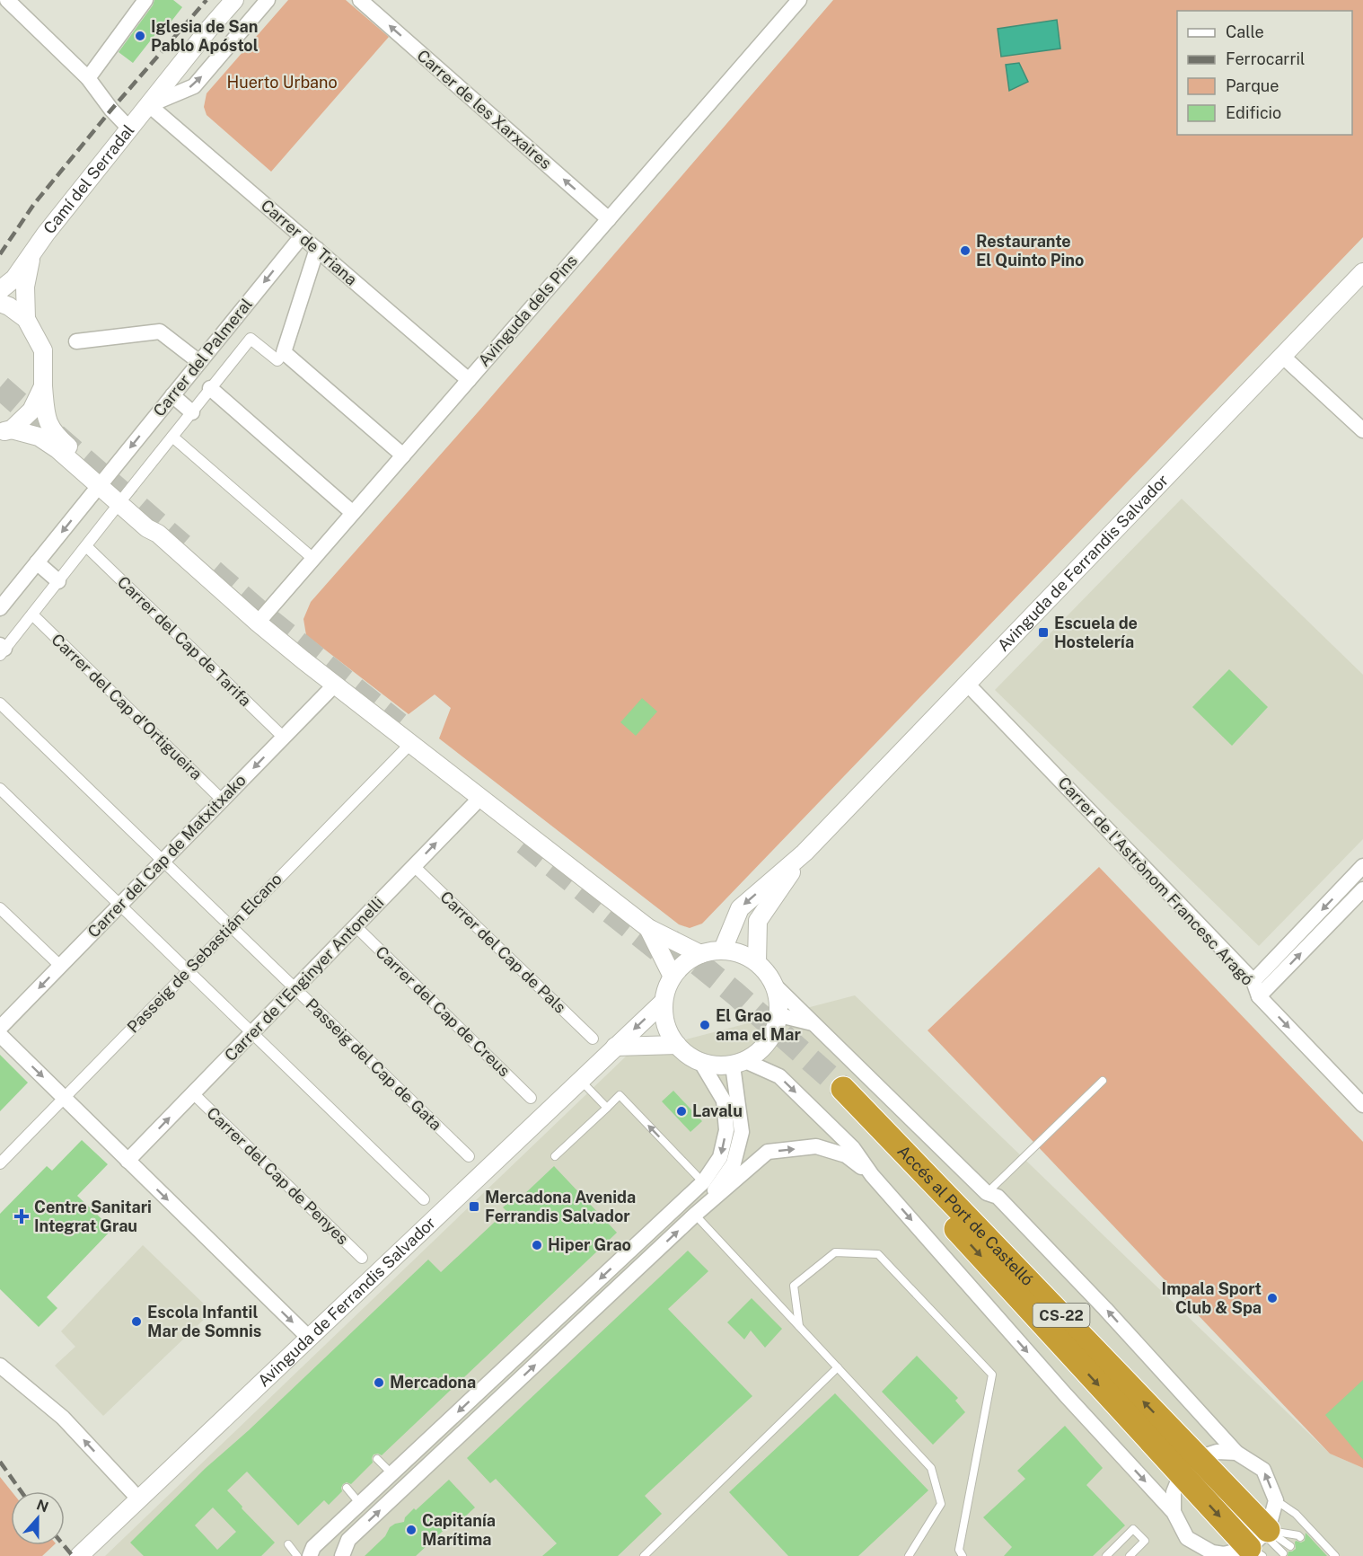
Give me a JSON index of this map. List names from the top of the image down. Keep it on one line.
{"streets":{"highway":["Accés al Port de Castelló","CS-22"],"street":["Carrer de les Xarxaires","Camí del Serradal","Carrer de Triana","Avinguda dels Pins","Carrer del Palmeral","Avinguda de Ferrandis Salvador","Carrer del Cap de Tarifa","Carrer del Cap d'Ortigueira","Carrer del Cap de Matxitxako","Carrer de l'Astrònom Francesc Aragó","Carrer del Cap de Pals","Passeig de Sebastián Elcano","Carrer de l'Enginyer Antonelli","Carrer del Cap de Creus","Passeig del Cap de Gata","Carrer del Cap de Penyes"]},"crossings":[["Carrer de les Xarxaires","Avinguda dels Pins"],["Camí del Serradal","Carrer de Triana"],["Carrer de Triana","Avinguda dels Pins"],["Carrer de Triana","Carrer del Palmeral"],["Carrer del Palmeral","Carrer del Cap de Tarifa"],["Carrer del Palmeral","Carrer del Cap d'Ortigueira"],["Avinguda de Ferrandis Salvador","Carrer de l'Astrònom Francesc Aragó"],["Carrer del Cap de Tarifa","Carrer del Cap de Matxitxako"],["Carrer del Cap d'Ortigueira","Carrer del Cap de Matxitxako"],["Carrer del Cap de Matxitxako","Passeig del Cap de Gata"],["Carrer del Cap de Pals","Carrer de l'Enginyer Antonelli"],["Passeig de Sebastián Elcano","Passeig del Cap de Gata"],["Carrer de l'Enginyer Antonelli","Carrer del Cap de Creus"],["Carrer de l'Enginyer Antonelli","Passeig del Cap de Gata"],["Carrer de l'Enginyer Antonelli","Carrer del Cap de Penyes"]],"one_way":["Carrer de les Xarxaires","Carrer del Cap de Matxitxako","Carrer de l'Enginyer Antonelli"],"parks":["Huerto Urbano"],"places":{"other":["Iglesia de San Pablo Apóstol","Restaurante El Quinto Pino","El Grao ama el Mar","Lavalu","Hiper Grao","Impala Sport Club & Spa","Escola Infantil Mar de Somnis","Mercadona","Capitanía Marítima"],"transit":["Escuela de Hostelería","Mercadona Avenida Ferrandis Salvador"],"health":["Centre Sanitari Integrat Grau"]},"legend":["Calle","Ferrocarril","Parque","Edificio"],"north":"top"}
